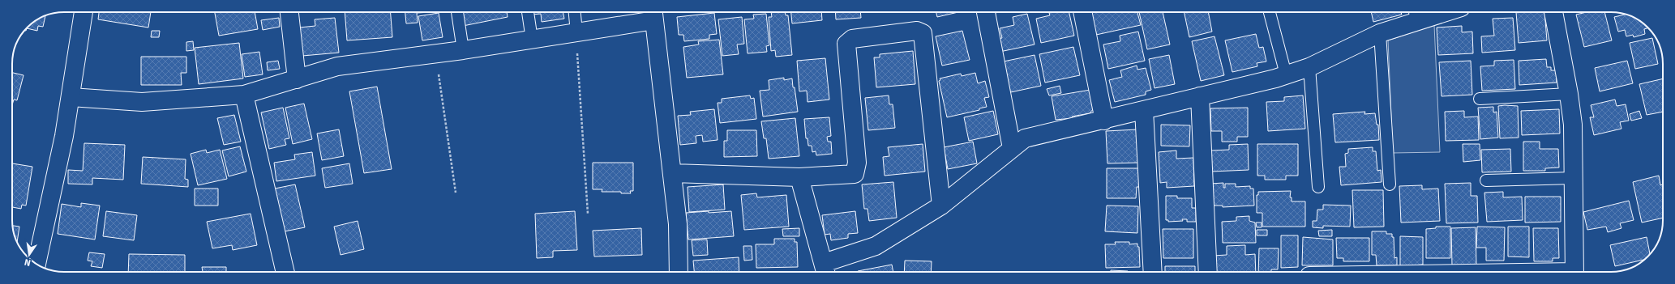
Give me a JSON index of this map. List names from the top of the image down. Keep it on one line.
{"north":"bottom"}
